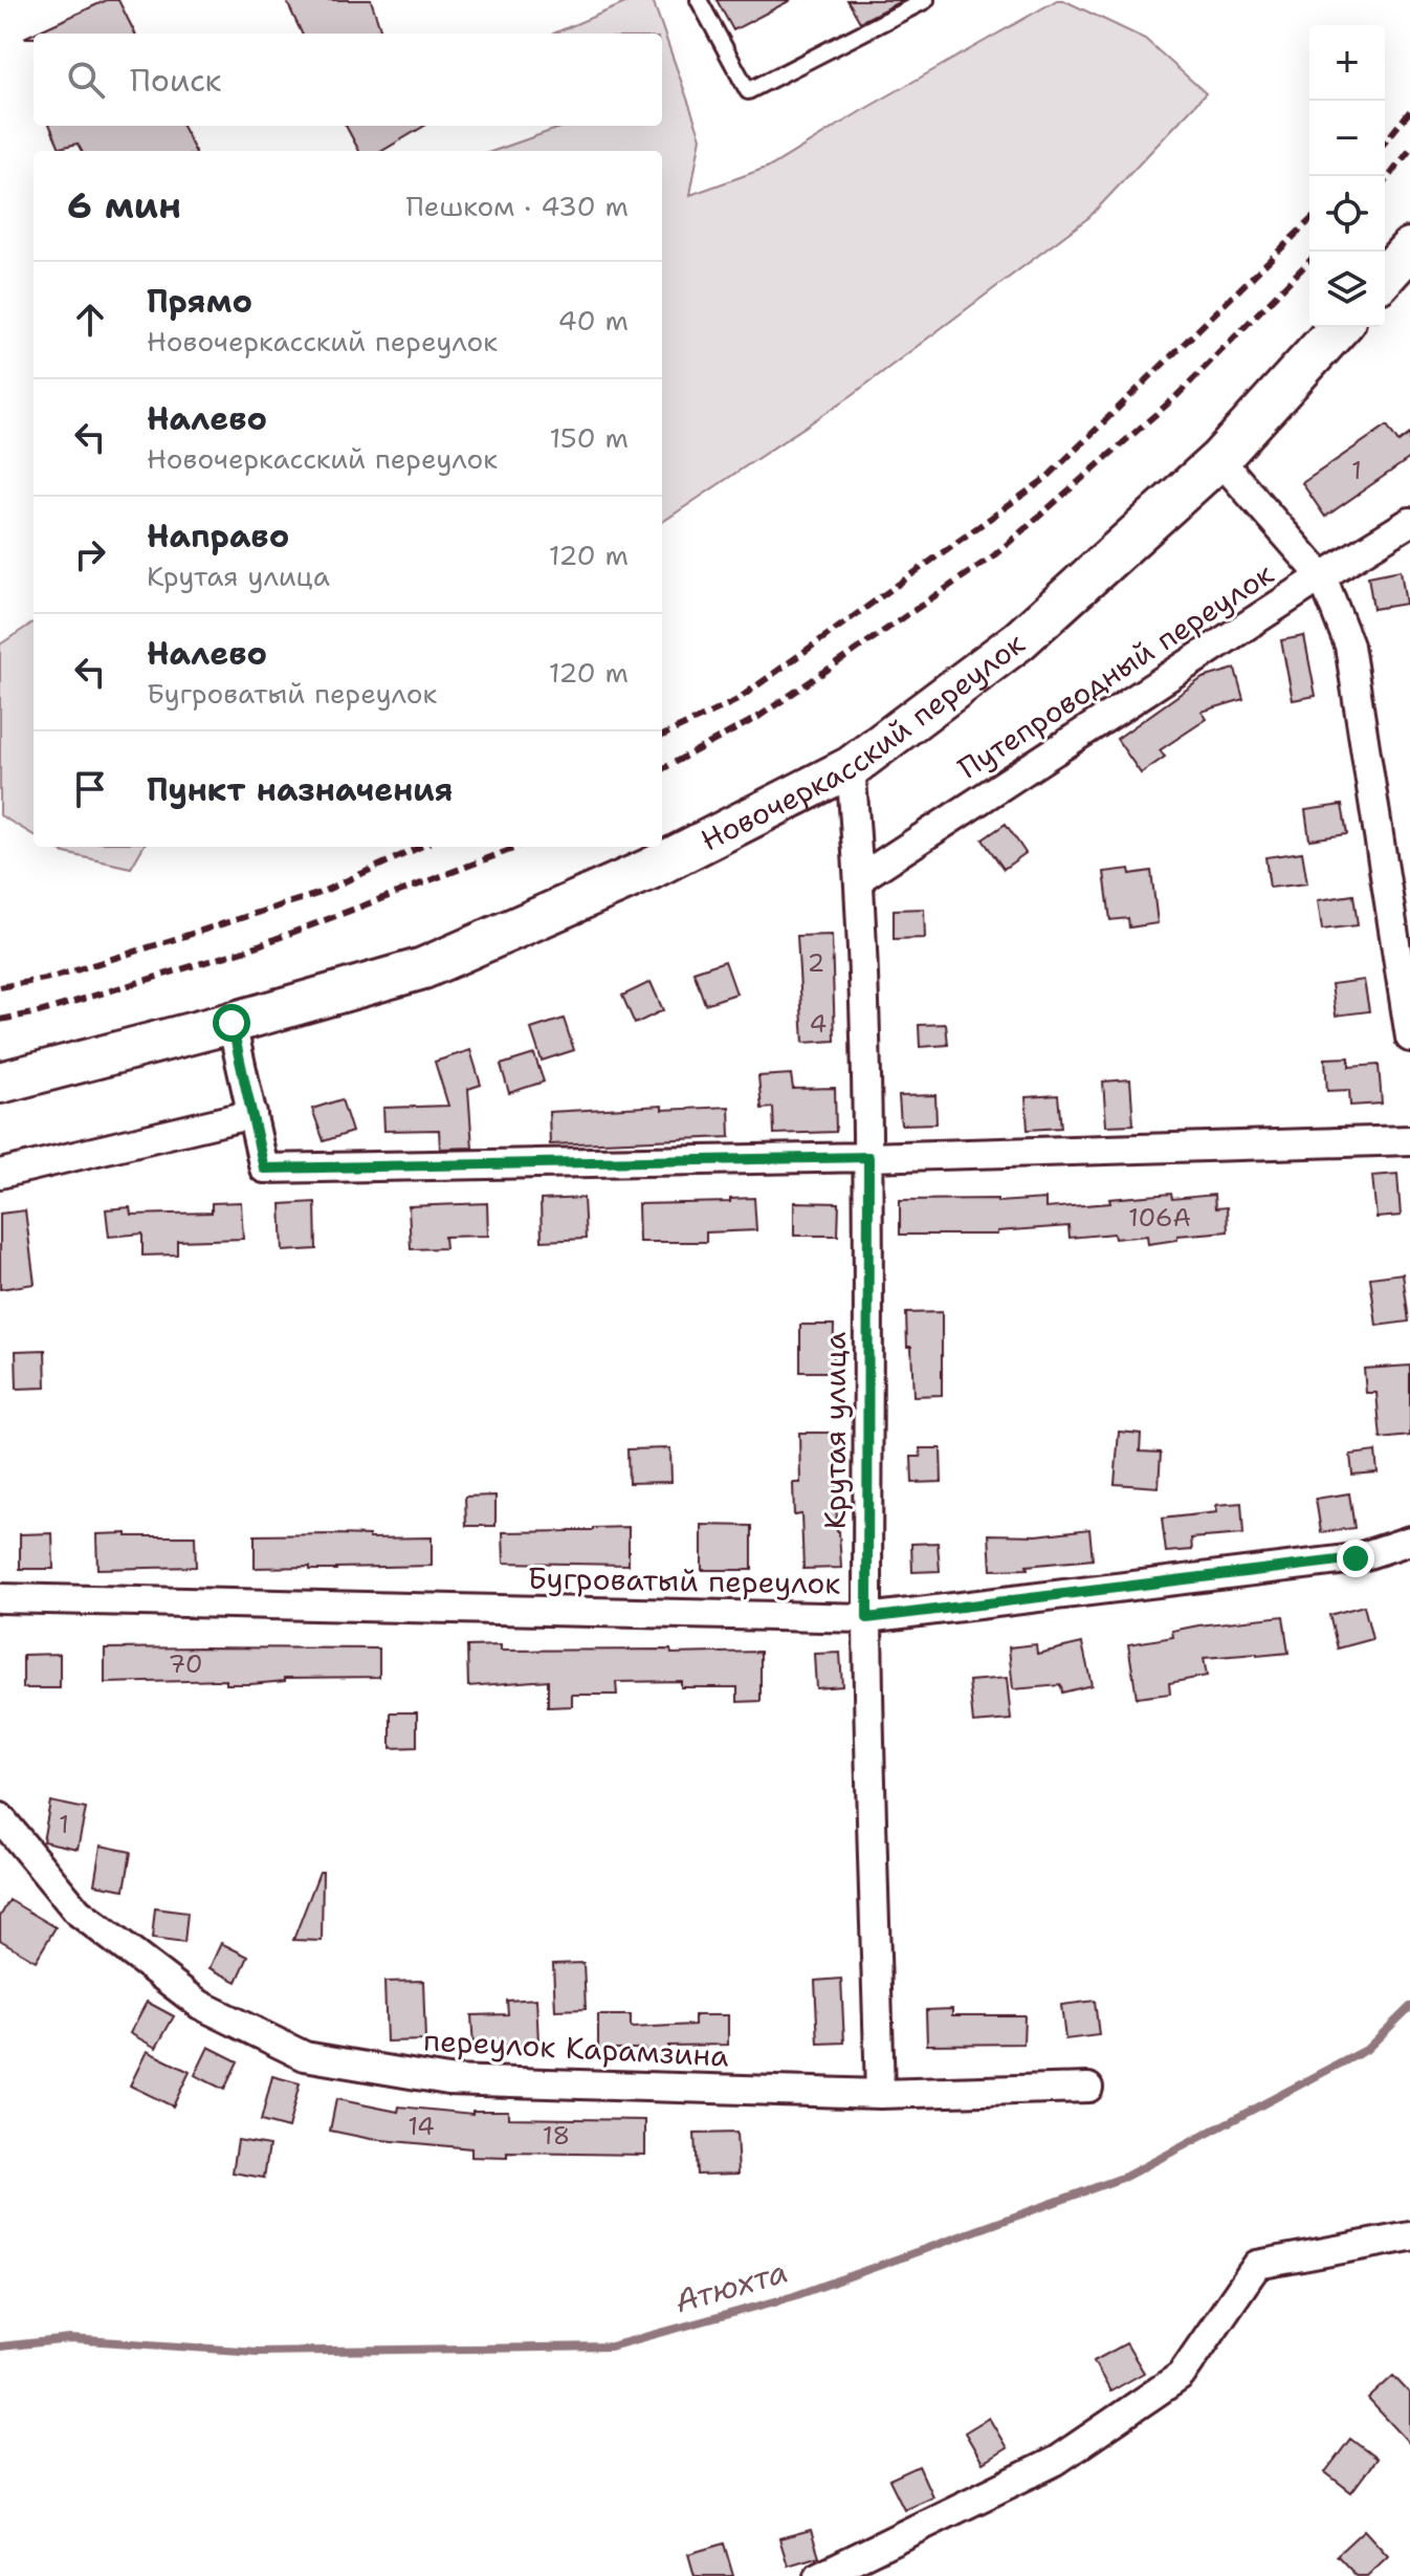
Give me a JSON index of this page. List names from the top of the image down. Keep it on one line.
{"streets":{"main road":["Новочеркасский переулок"],"street":["Путепроводный переулок","Крутая улица","Бугроватый переулок","переулок Карамзина"]},"crossings":[["Путепроводный переулок","Крутая улица"],["Новочеркасский переулок","Крутая улица"],["Крутая улица","Бугроватый переулок"],["Крутая улица","переулок Карамзина"]],"water":["Атюхта"],"house_numbers":["1","2","4","106А","70","1","14","18"],"page":{"map_buttons":["+","−"],"search":"Поиск","heading":["6 мин","Пешком · 430 m"],"list":[["Прямо","Новочеркасский переулок","40 m"],["Налево","Новочеркасский переулок","150 m"],["Направо","Крутая улица","120 m"],["Налево","Бугроватый переулок","120 m"],"Пункт назначения"]}}
